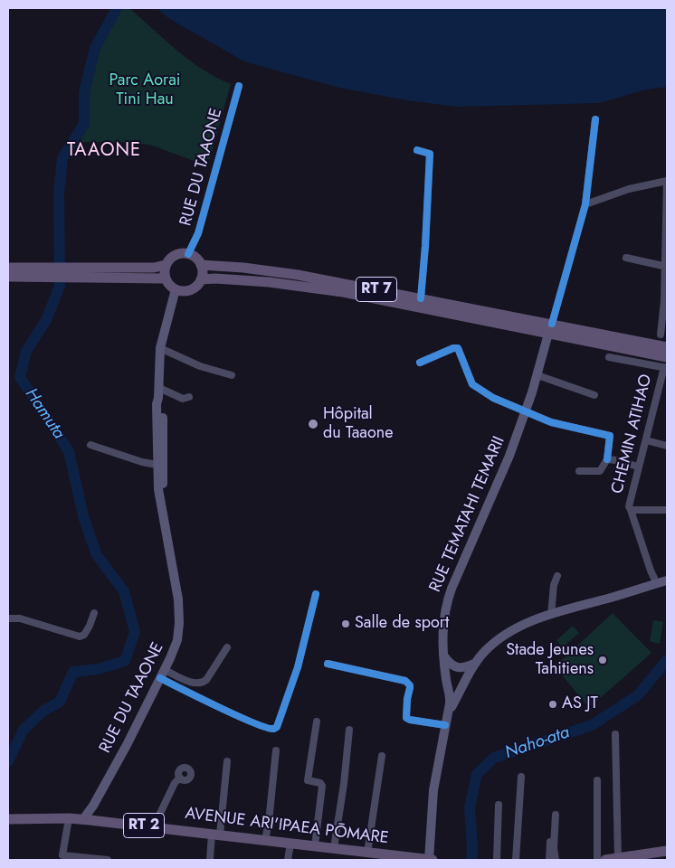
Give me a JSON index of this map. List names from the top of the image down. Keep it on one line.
{"streets":{"main road":["RUE DU TAAONE","RT 7","RUE TEMATAHI TEMARII","RT 2","AVENUE ARI'IPAEA PŌMARE"],"street":["CHEMIN ATIHAO"]},"crossings":[["RUE DU TAAONE","RT 7"],["RUE DU TAAONE","RT 2"],["RUE DU TAAONE","AVENUE ARI'IPAEA PŌMARE"],["RT 7","RUE TEMATAHI TEMARII"],["RUE TEMATAHI TEMARII","AVENUE ARI'IPAEA PŌMARE"],["RT 2","AVENUE ARI'IPAEA PŌMARE"]],"districts":["TAAONE"],"water":["Hamuta","Naho-ata"],"parks":["Parc Aorai Tini Hau"],"places":["Hôpital du Taaone","Salle de sport","Stade Jeunes Tahitiens","AS JT"]}
